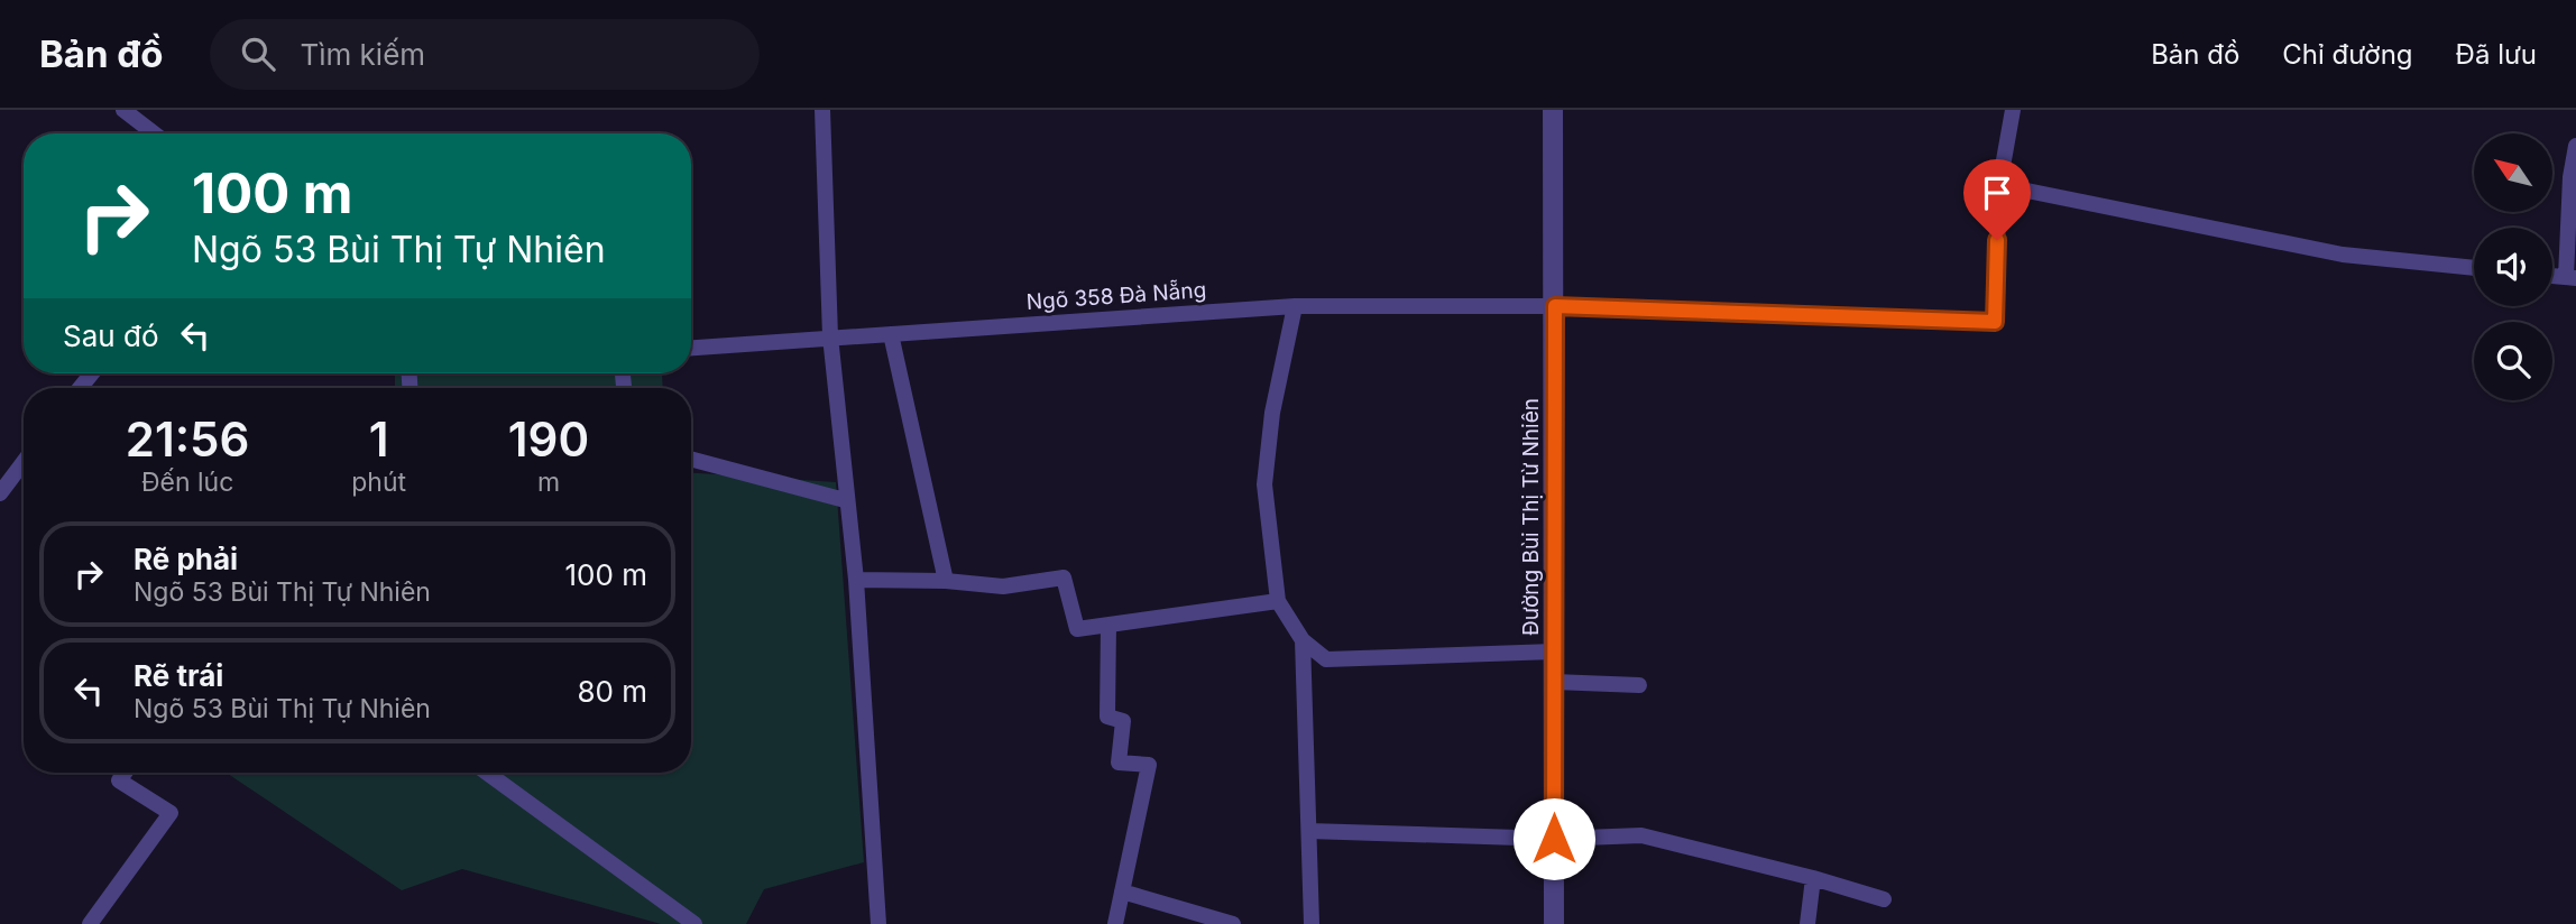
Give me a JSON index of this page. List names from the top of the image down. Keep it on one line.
{"streets":{"street":["Đường Bùi Thị Từ Nhiên"],"lane":["Ngõ 358 Đà Nẵng"]},"crossings":[["Ngõ 358 Đà Nẵng","Đường Bùi Thị Từ Nhiên"]],"north":"top left","page":{"header":"Bản đồ","search":"Tìm kiếm","nav":["Bản đồ","Chỉ đường","Đã lưu"],"turn":["100 m","Ngõ 53 Bùi Thị Tự Nhiên"],"then":"Sau đó","eta":["21:56","Đến lúc","1","phút","190","m"],"list":[{"name":"Rẽ phải","note":"Ngõ 53 Bùi Thị Tự Nhiên","value":"100 m"},{"name":"Rẽ trái","note":"Ngõ 53 Bùi Thị Tự Nhiên","value":"80 m"}]}}
